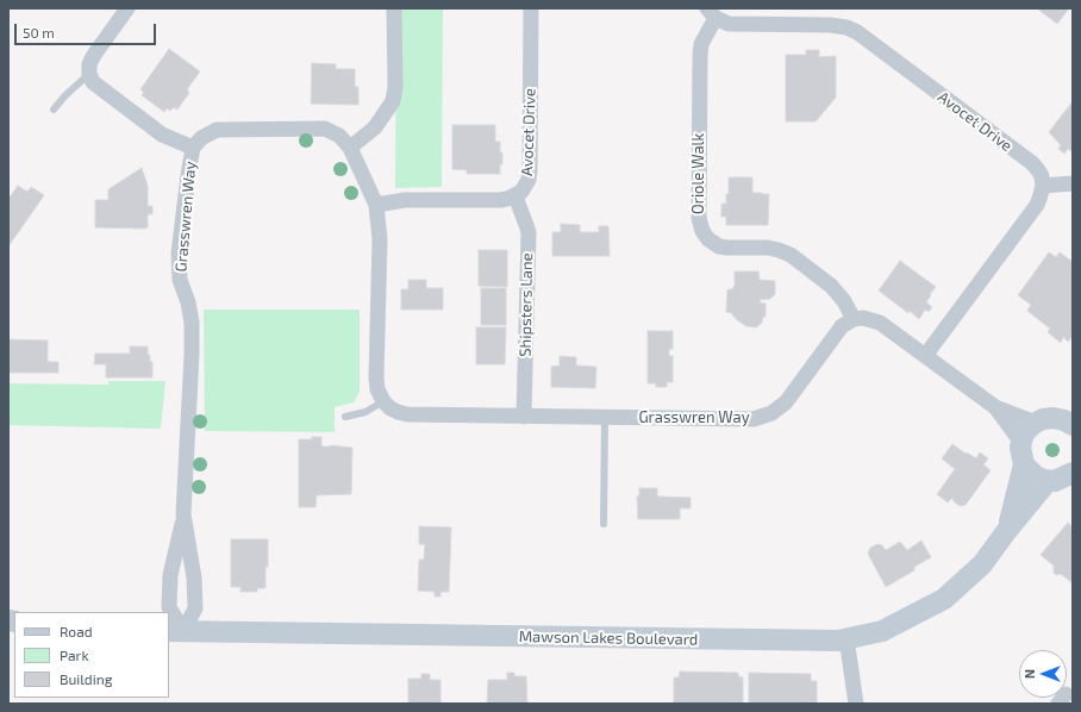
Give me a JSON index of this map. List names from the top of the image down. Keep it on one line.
{"streets":{"street":["Avocet Drive","Oriole Walk","Grasswren Way","Shipsters Lane","Mawson Lakes Boulevard"]},"crossings":[["Avocet Drive","Oriole Walk"],["Avocet Drive","Grasswren Way"],["Avocet Drive","Shipsters Lane"],["Oriole Walk","Grasswren Way"],["Grasswren Way","Shipsters Lane"],["Grasswren Way","Mawson Lakes Boulevard"]],"legend":["Road","Park","Building"],"scale_bar":"50 m","north":"left"}
